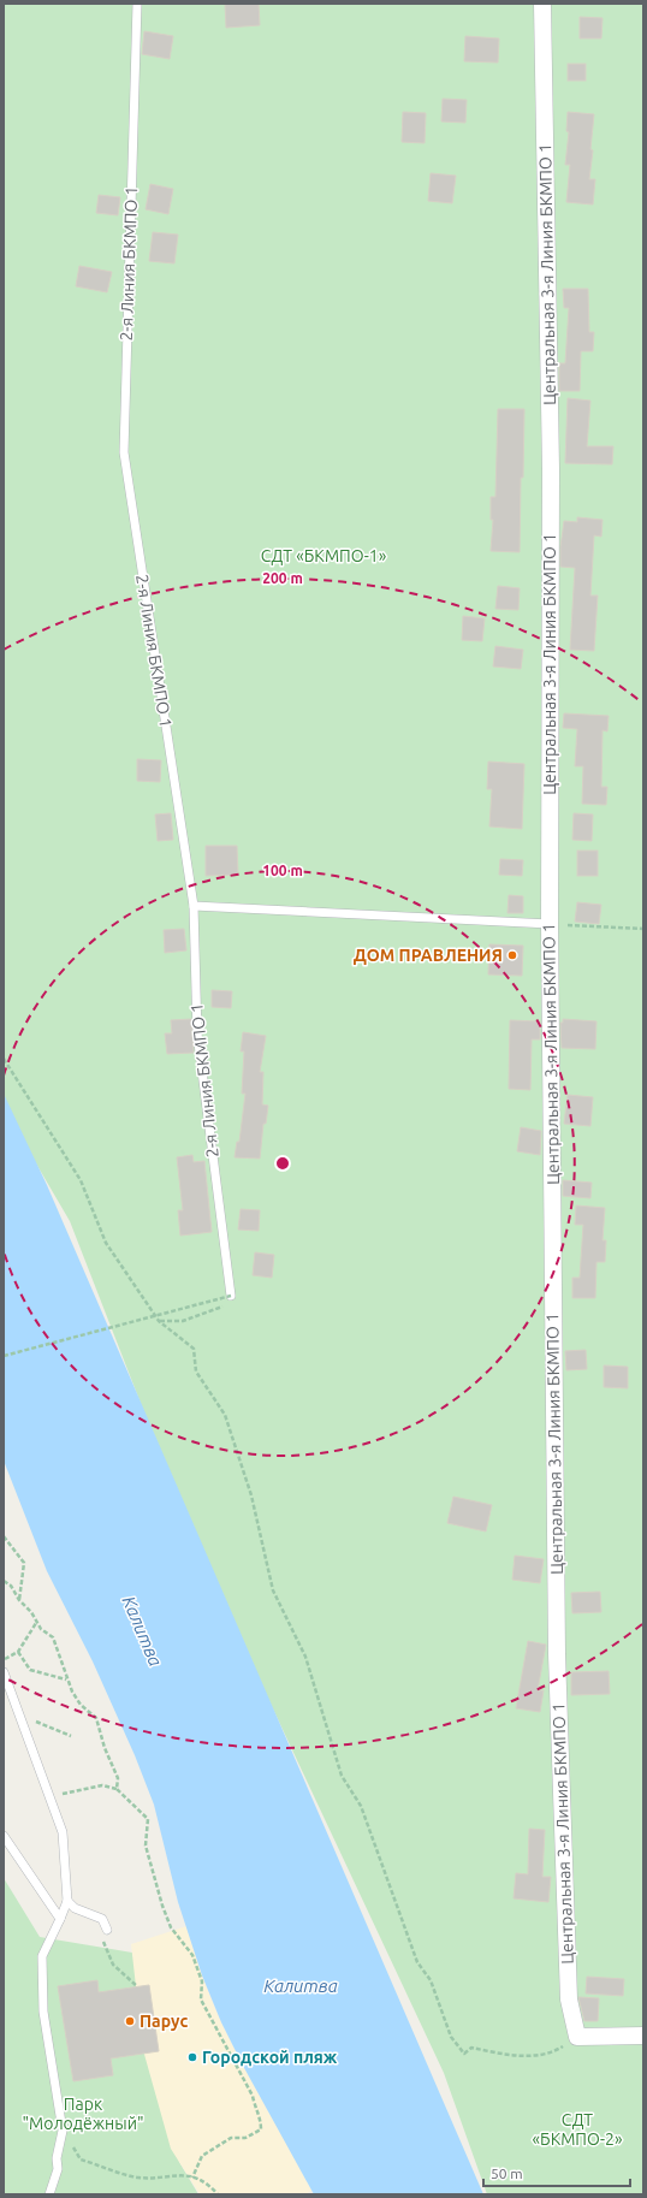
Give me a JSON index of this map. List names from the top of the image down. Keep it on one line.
{"streets":{"street":["Центральная 3-я Линия БКМПО 1"],"lane":["2-я Линия БКМПО 1"]},"water":["Калитва"],"parks":["СДТ «БКМПО-1»","Парк \"Молодёжный\"","СДТ «БКМПО-2»"],"places":["ДОМ ПРАВЛЕНИЯ","Парус","Городской пляж"],"scale_bar":"50 m","rings":["200 m","100 m"]}
